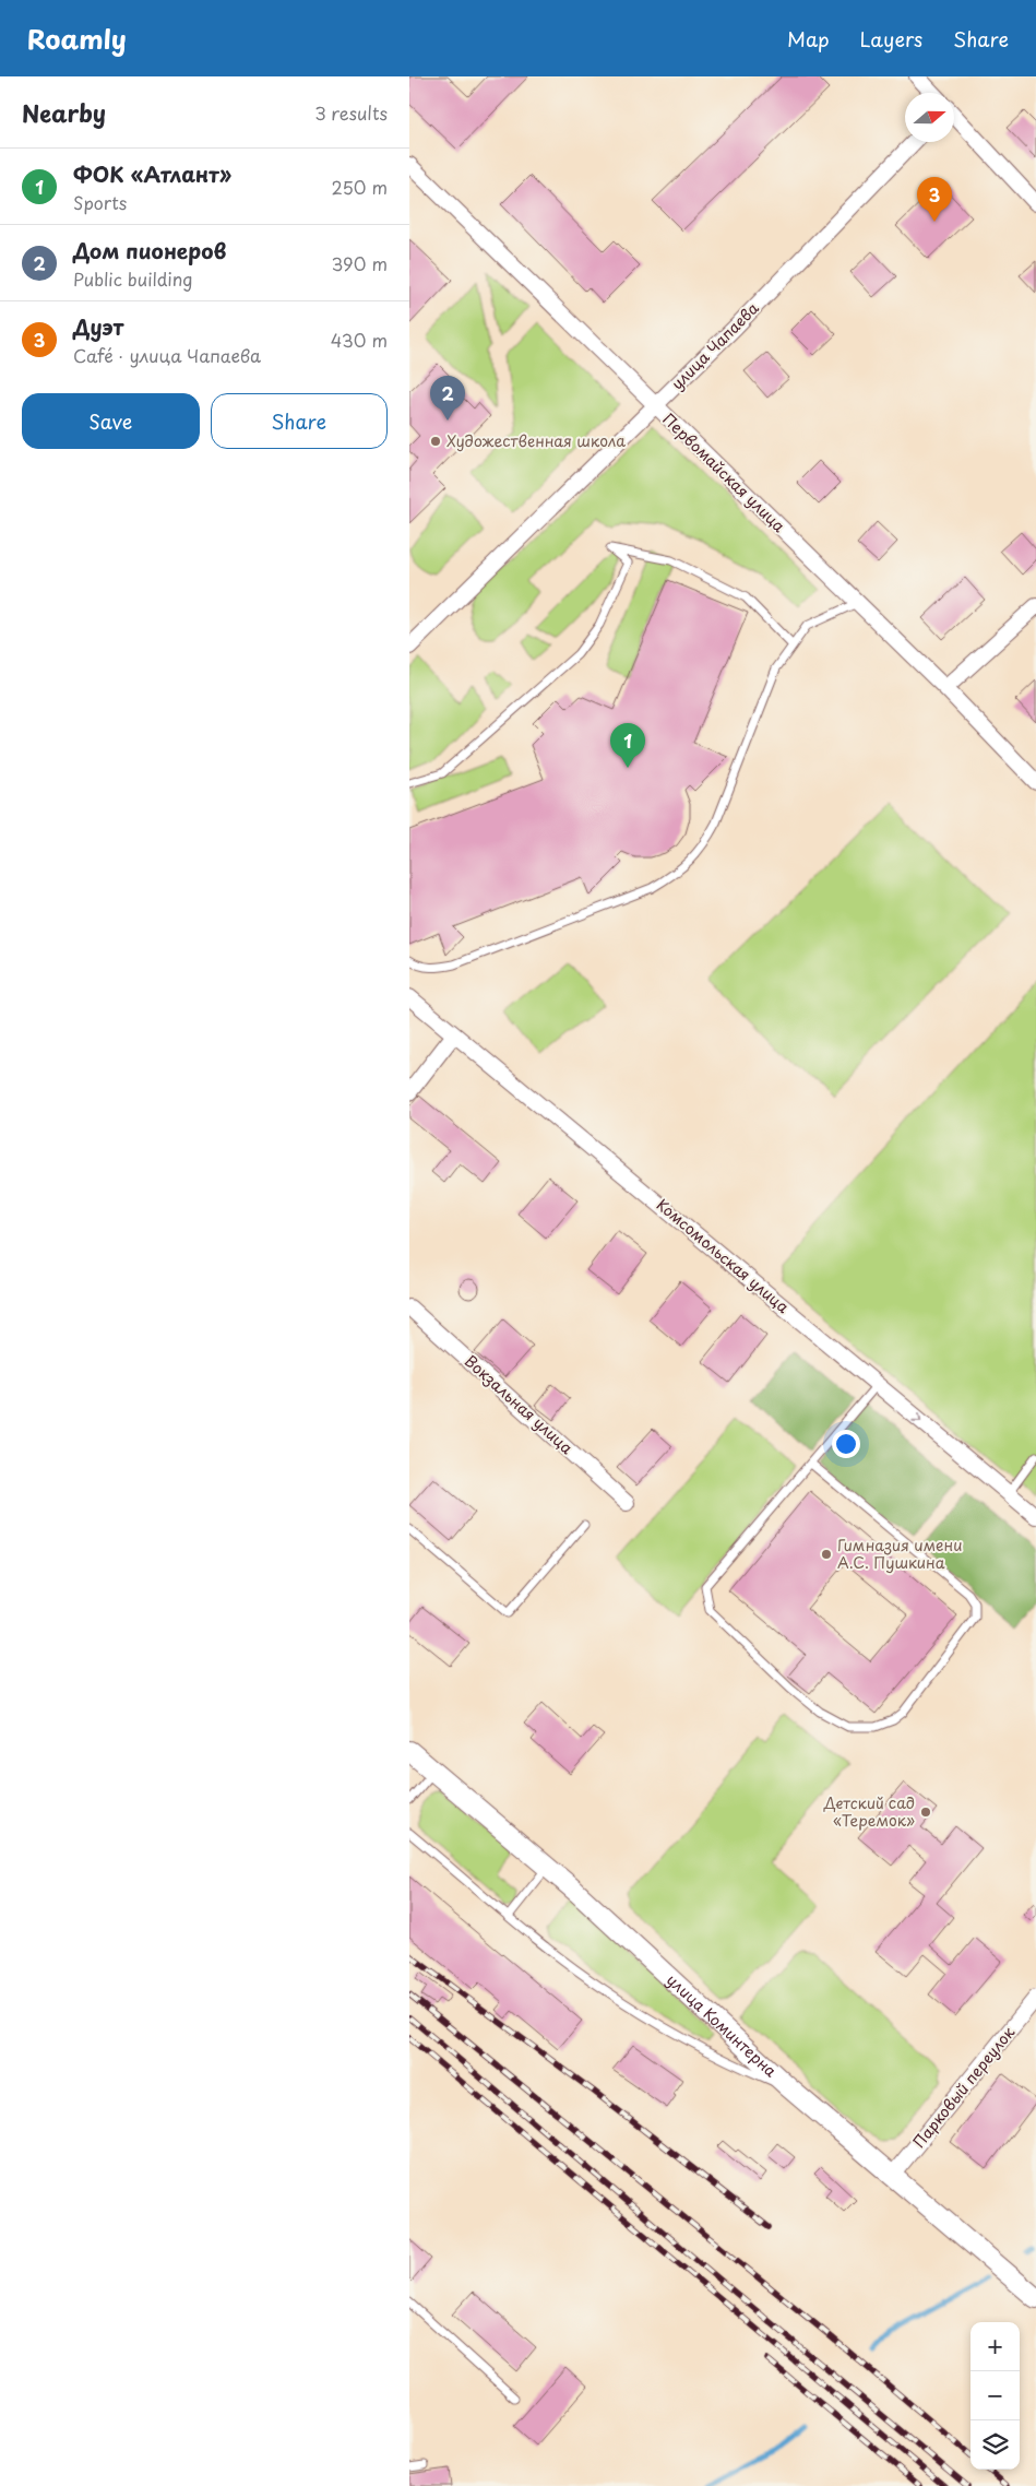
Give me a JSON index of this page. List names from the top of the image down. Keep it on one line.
{"streets":{"street":["улица Чапаева","Первомайская улица","Комсомольская улица","Вокзальная улица","улица Коминтерна","Парковый переулок"]},"crossings":[["улица Чапаева","Первомайская улица"],["улица Коминтерна","Парковый переулок"]],"places":["Художественная школа","Гимназия имени А.С. Пушкина","Детский сад «Теремок»"],"north":"right","page":{"header":"Roamly","nav":["Map","Layers","Share"],"heading":["Nearby","3 results"],"list":[{"mark":"1","name":"ФОК «Атлант»","note":"Sports","value":"250 m"},{"mark":"2","name":"Дом пионеров","note":"Public building","value":"390 m"},{"mark":"3","name":"Дуэт","note":"Café · улица Чапаева","value":"430 m"}],"pins":["3","2","1"],"buttons":["Save","Share"],"map_buttons":["+","−"]}}
